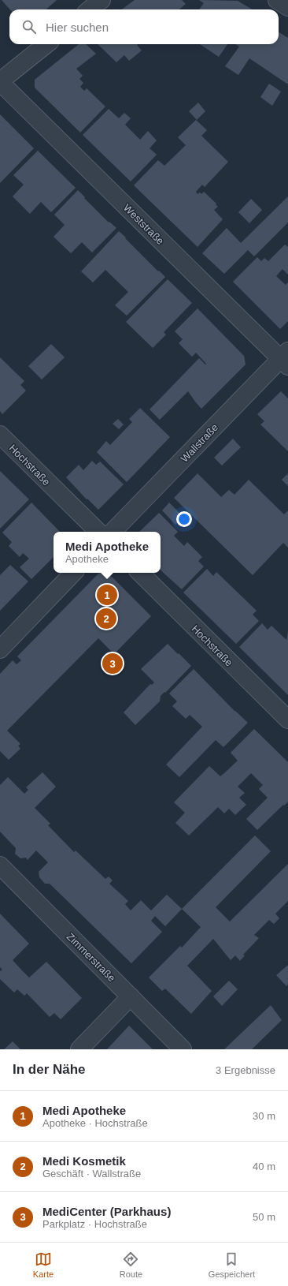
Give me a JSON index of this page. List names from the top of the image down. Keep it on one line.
{"streets":{"street":["Weststraße","Wallstraße","Hochstraße","Zimmerstraße"]},"crossings":[["Weststraße","Wallstraße"]],"page":{"search":"Hier suchen","popup":["Medi Apotheke","Apotheke"],"pins":["1","2","3"],"heading":["In der Nähe","3 Ergebnisse"],"list":[{"mark":"1","name":"Medi Apotheke","note":"Apotheke · Hochstraße","value":"30 m"},{"mark":"2","name":"Medi Kosmetik","note":"Geschäft · Wallstraße","value":"40 m"},{"mark":"3","name":"MediCenter (Parkhaus)","note":"Parkplatz · Hochstraße","value":"50 m"}],"nav":["Karte","Route","Gespeichert"]}}
